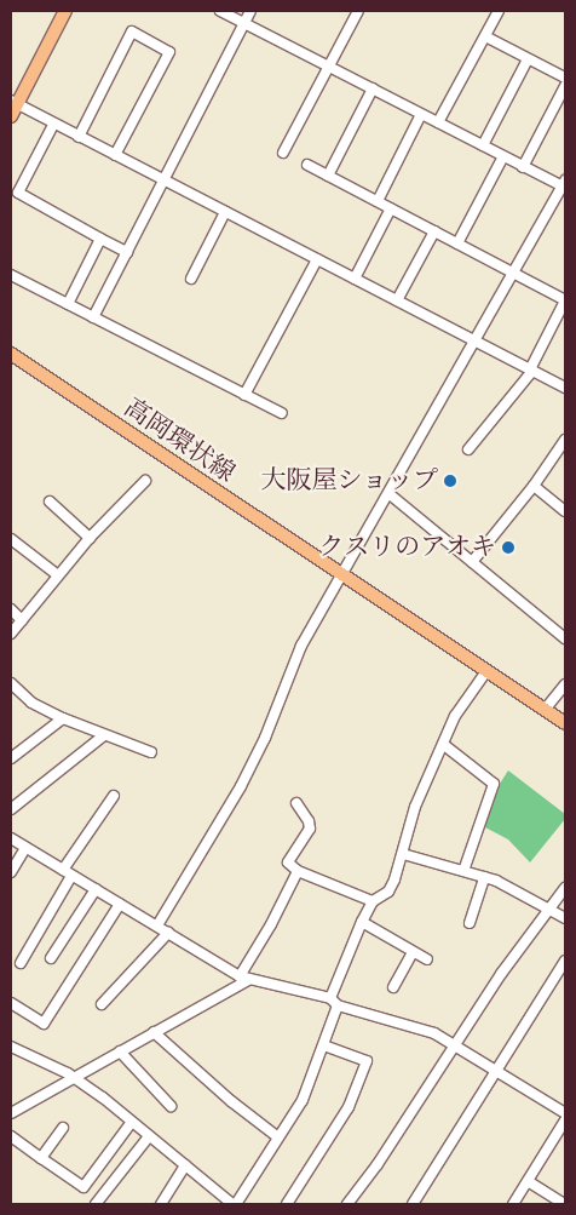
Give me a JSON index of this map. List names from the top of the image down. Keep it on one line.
{"streets":{"main road":["高岡環状線"]},"places":["大阪屋ショップ","クスリのアオキ"]}
